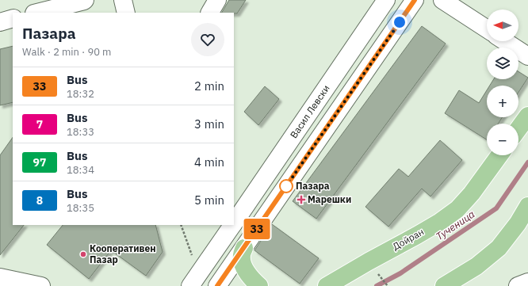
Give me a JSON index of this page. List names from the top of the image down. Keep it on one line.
{"streets":{"main road":["Дойран"],"street":["Васил Левски"]},"water":["Тученица"],"places":{"other":["Пазара","Кооперативен Пазар"],"health":["Марешки"]},"lines":["bus line 33"],"north":"left","page":{"on_map":"33","map_buttons":["+","−"],"heading":["Пазара","Walk · 2 min · 90 m"],"list":[{"mark":"33","name":"Bus","note":"18:32","value":"2 min"},{"mark":"7","name":"Bus","note":"18:33","value":"3 min"},{"mark":"97","name":"Bus","note":"18:34","value":"4 min"},{"mark":"8","name":"Bus","note":"18:35","value":"5 min"}]}}
